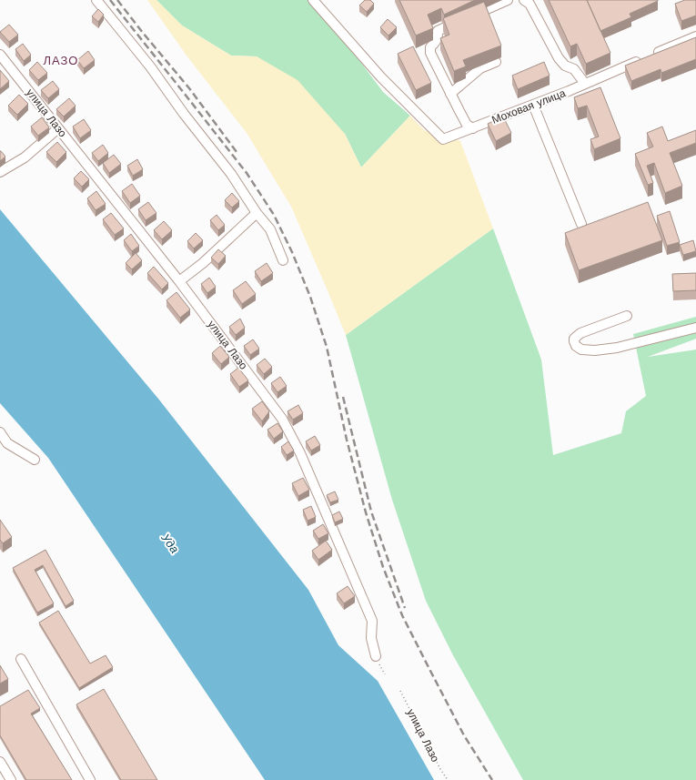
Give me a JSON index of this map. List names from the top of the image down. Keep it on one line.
{"streets":{"street":["Моховая улица","улица Лазо"]},"districts":["ЛАЗО"],"water":["Уда"]}
